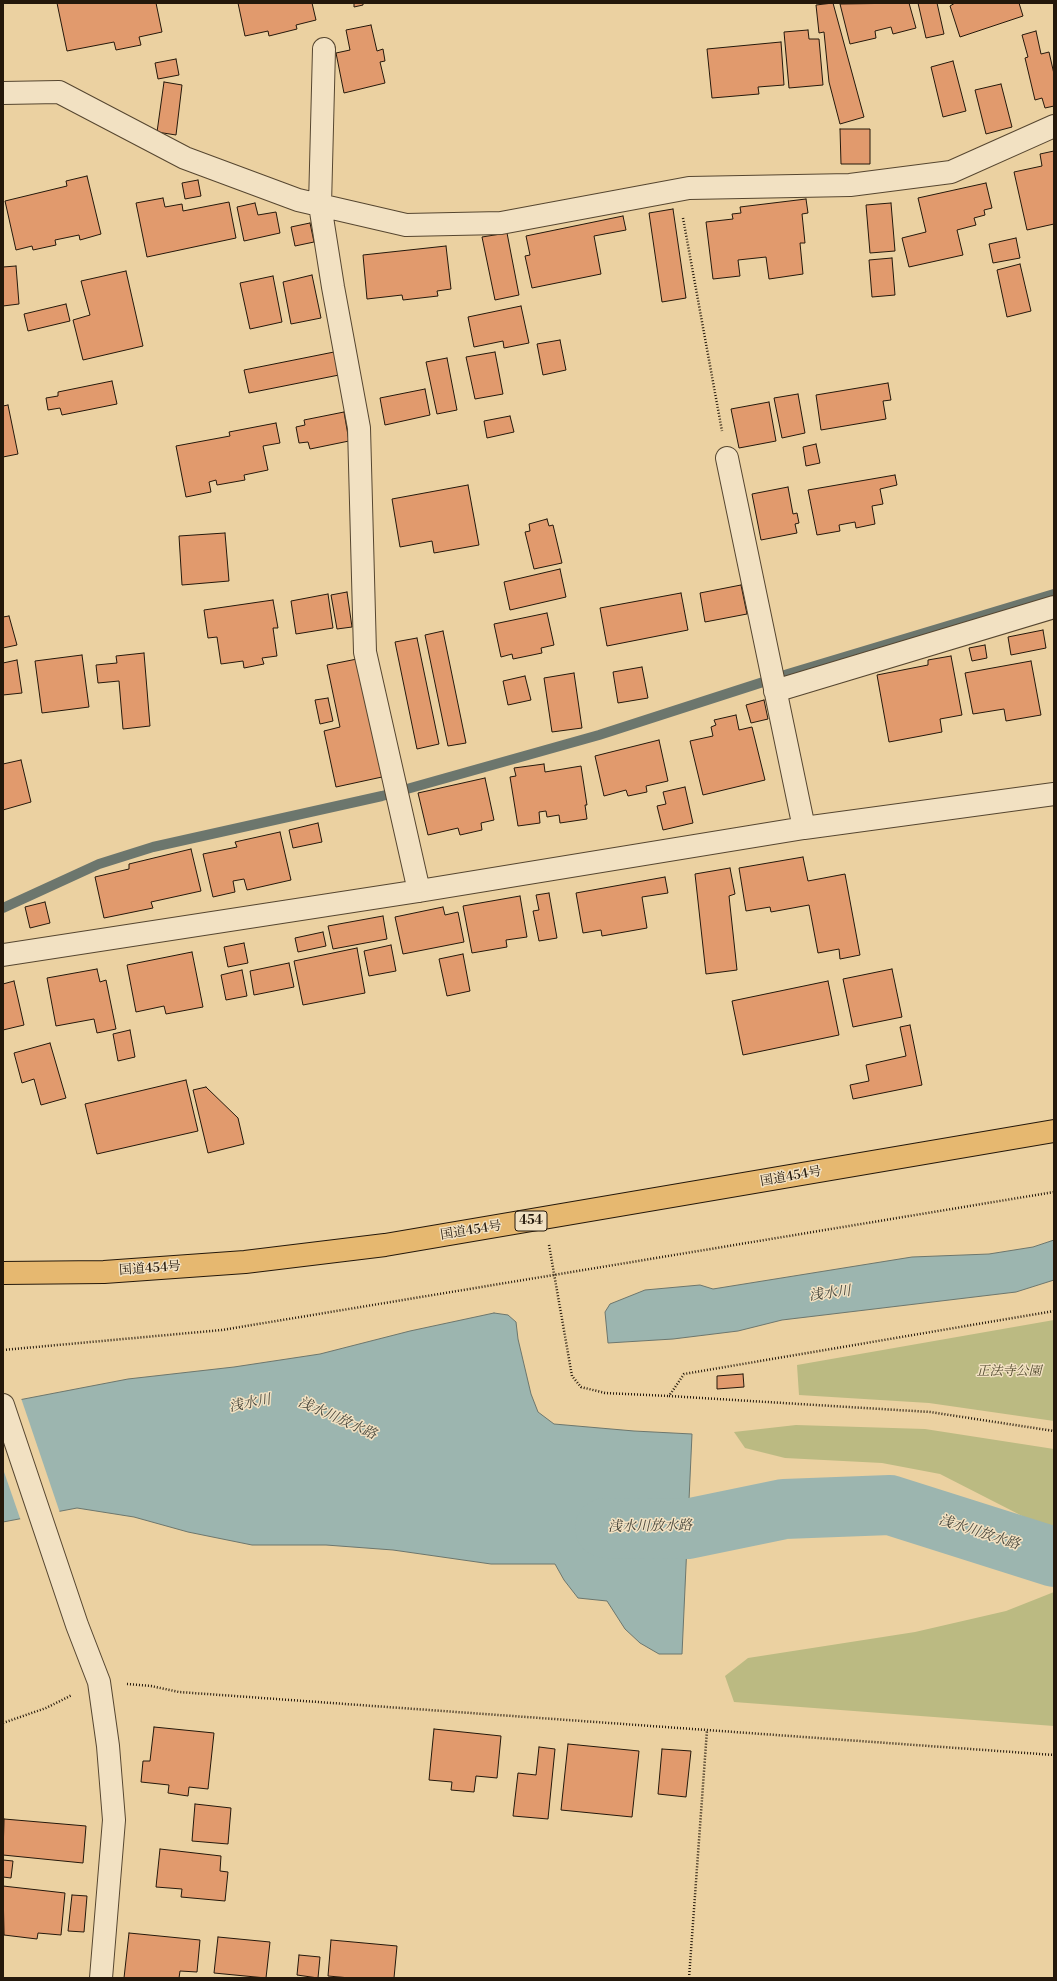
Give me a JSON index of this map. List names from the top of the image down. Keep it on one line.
{"streets":{"highway":["国道454号","454"]},"water":["浅水川","浅水川放水路"],"parks":["正法寺公園"]}
